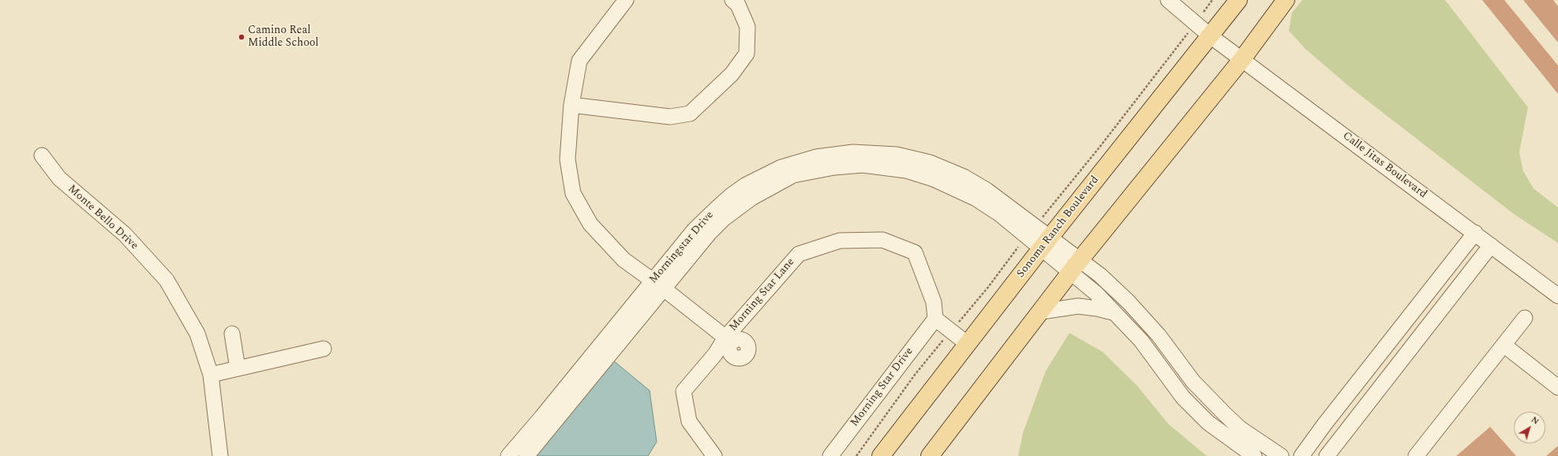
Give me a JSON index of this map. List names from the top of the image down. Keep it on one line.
{"streets":{"main road":["Sonoma Ranch Boulevard"],"street":["Calle Jitas Boulevard","Monte Bello Drive","Morningstar Drive","Morning Star Lane","Morning Star Drive"]},"crossings":[["Calle Jitas Boulevard","Sonoma Ranch Boulevard"],["Sonoma Ranch Boulevard","Morningstar Drive"],["Morningstar Drive","Morning Star Lane"],["Morning Star Lane","Morning Star Drive"]],"places":["Camino Real Middle School"],"north":"top right"}
